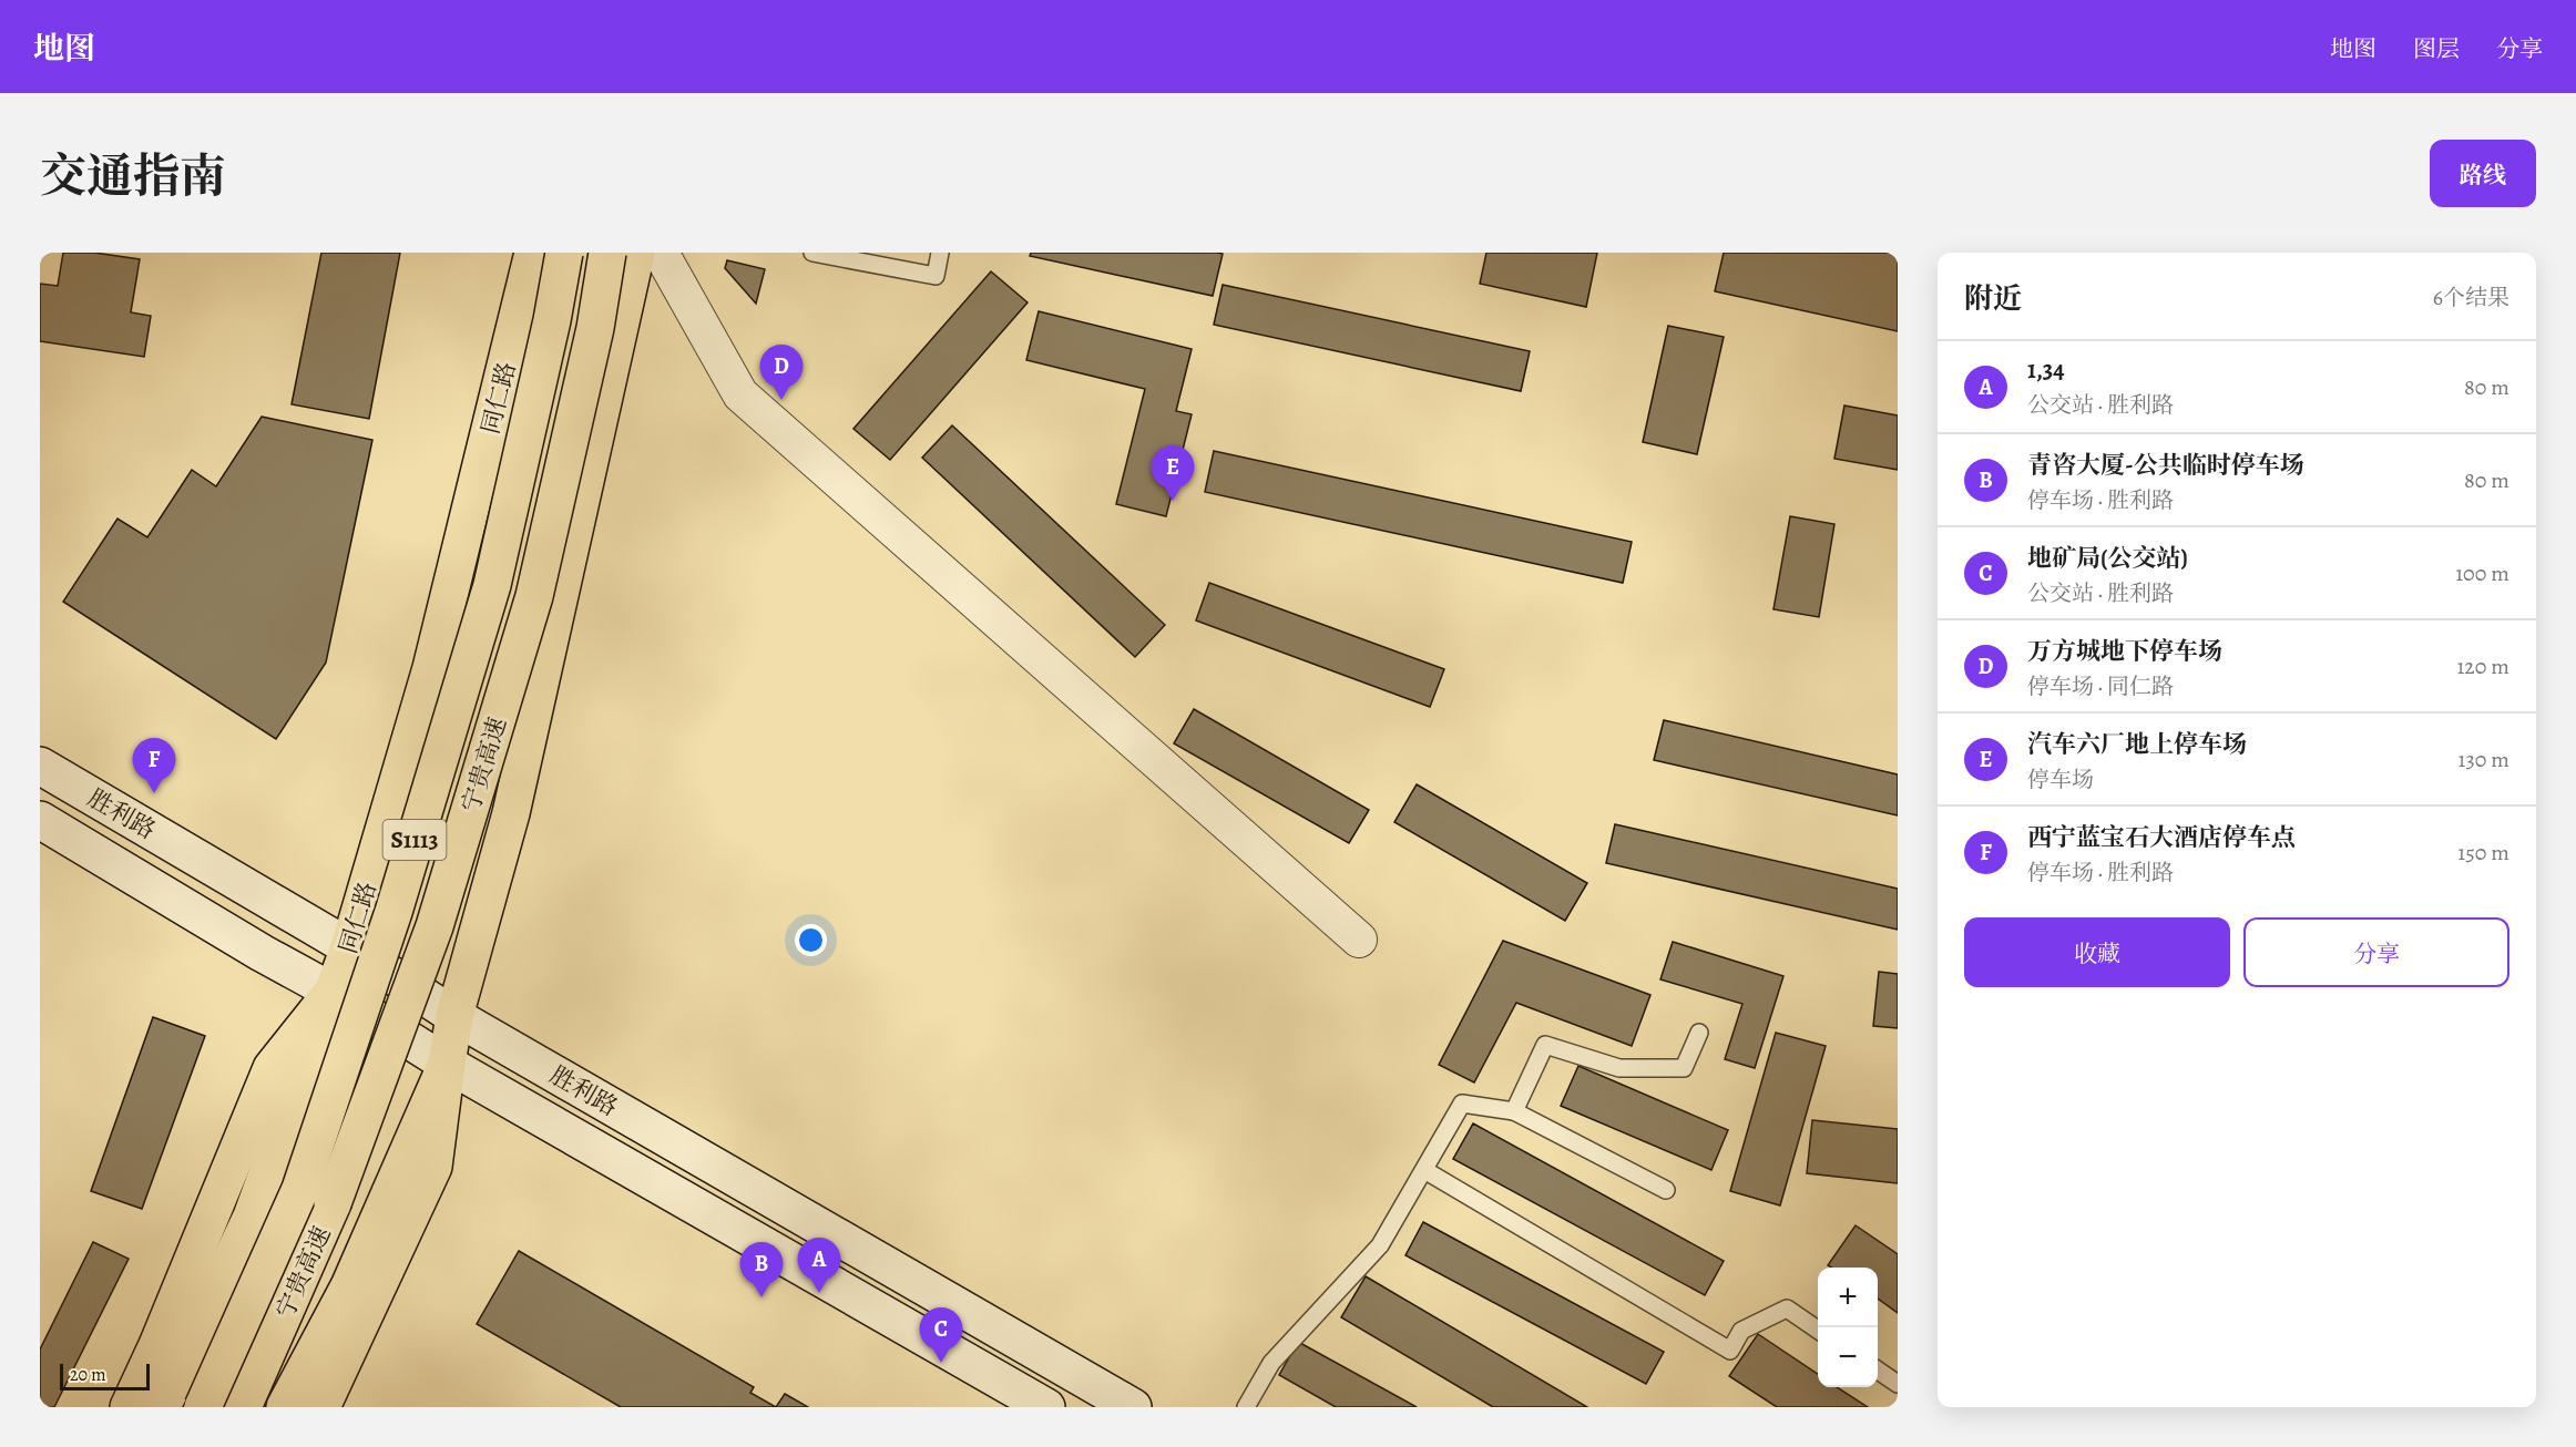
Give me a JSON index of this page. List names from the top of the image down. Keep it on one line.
{"streets":{"main road":["同仁路","宁贵高速","胜利路","S1113"]},"crossings":[["同仁路","胜利路"]],"scale_bar":"20 m","page":{"header":"地图","nav":["地图","图层","分享"],"title":"交通指南","buttons":["路线",["收藏","分享"]],"heading":["附近","6个结果"],"list":[{"mark":"A","name":"1,34","note":"公交站 · 胜利路","value":"80 m"},{"mark":"B","name":"青咨大厦-公共临时停车场","note":"停车场 · 胜利路","value":"80 m"},{"mark":"C","name":"地矿局(公交站)","note":"公交站 · 胜利路","value":"100 m"},{"mark":"D","name":"万方城地下停车场","note":"停车场 · 同仁路","value":"120 m"},{"mark":"E","name":"汽车六厂地上停车场","note":"停车场","value":"130 m"},{"mark":"F","name":"西宁蓝宝石大酒店停车点","note":"停车场 · 胜利路","value":"150 m"}],"pins":["D","E","F","A","B","C"],"map_buttons":["+","−"],"scale":"20 m"}}
